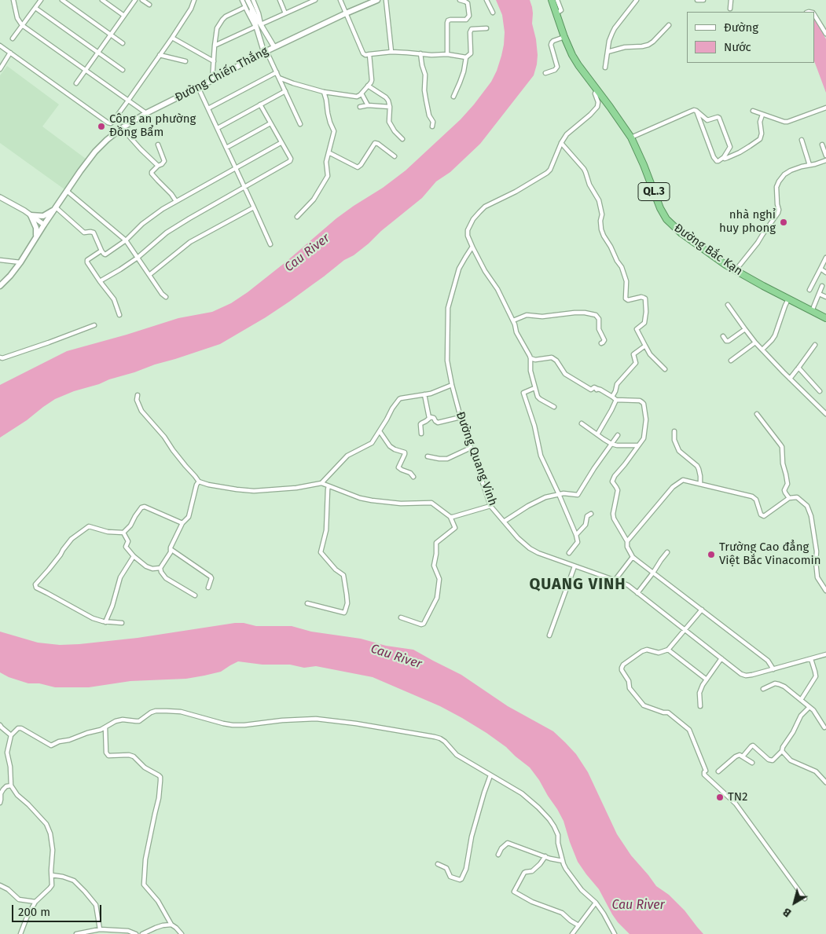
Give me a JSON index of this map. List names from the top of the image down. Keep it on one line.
{"streets":{"highway":["QL.3","Đường Bắc Kạn"],"main road":["Đường Chiến Thắng"],"street":["Đường Quang Vinh"]},"districts":["QUANG VINH"],"water":["Cau River"],"places":["Công an phường Đồng Bẩm","nhà nghỉ huy phong","Trường Cao đẳng Việt Bắc Vinacomin","TN2"],"legend":["Đường","Nước"],"scale_bar":"200 m","north":"bottom left"}
